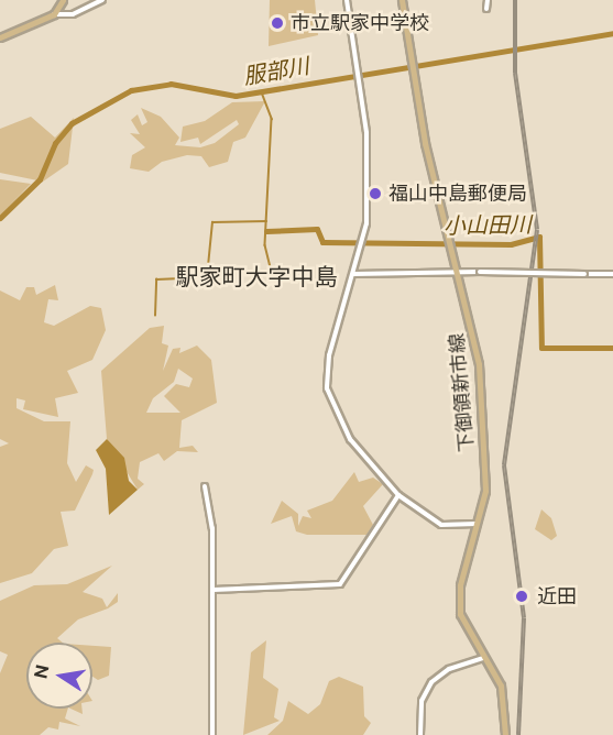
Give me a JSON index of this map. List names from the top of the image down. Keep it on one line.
{"streets":{"main road":["下御領新市線"]},"districts":["駅家町大字中島"],"water":["服部川","小山田川"],"places":["市立駅家中学校","福山中島郵便局","近田"],"north":"left"}
